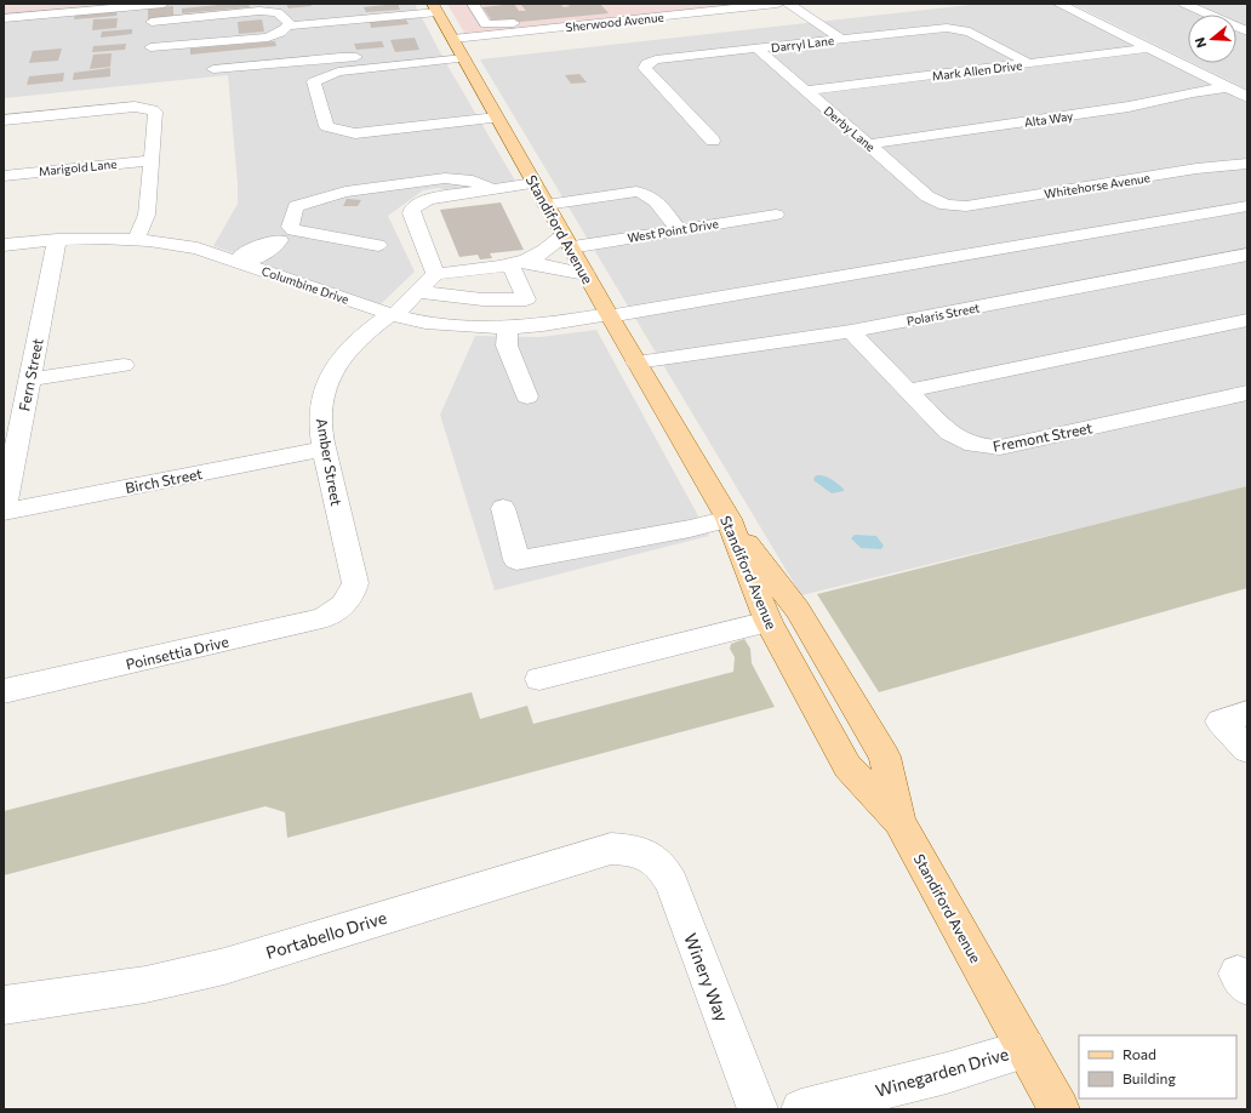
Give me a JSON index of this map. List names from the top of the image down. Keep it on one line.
{"streets":{"main road":["Standiford Avenue"],"street":["Sherwood Avenue","Darryl Lane","Mark Allen Drive","Alta Way","Derby Lane","Marigold Lane","Whitehorse Avenue","West Point Drive","Columbine Drive","Polaris Street","Fern Street","Fremont Street","Amber Street","Birch Street","Poinsettia Drive","Portabello Drive","Winery Way","Winegarden Drive"]},"crossings":[["Sherwood Avenue","Standiford Avenue"],["Darryl Lane","Mark Allen Drive"],["Darryl Lane","Derby Lane"],["Mark Allen Drive","Derby Lane"],["Alta Way","Derby Lane"],["Derby Lane","Whitehorse Avenue"],["Standiford Avenue","West Point Drive"],["Standiford Avenue","Columbine Drive"],["Standiford Avenue","Polaris Street"],["Standiford Avenue","Winegarden Drive"],["Columbine Drive","Fern Street"],["Columbine Drive","Amber Street"],["Polaris Street","Fremont Street"],["Fern Street","Birch Street"],["Amber Street","Birch Street"],["Amber Street","Poinsettia Drive"],["Portabello Drive","Winery Way"]],"legend":["Road","Building"],"north":"left"}
